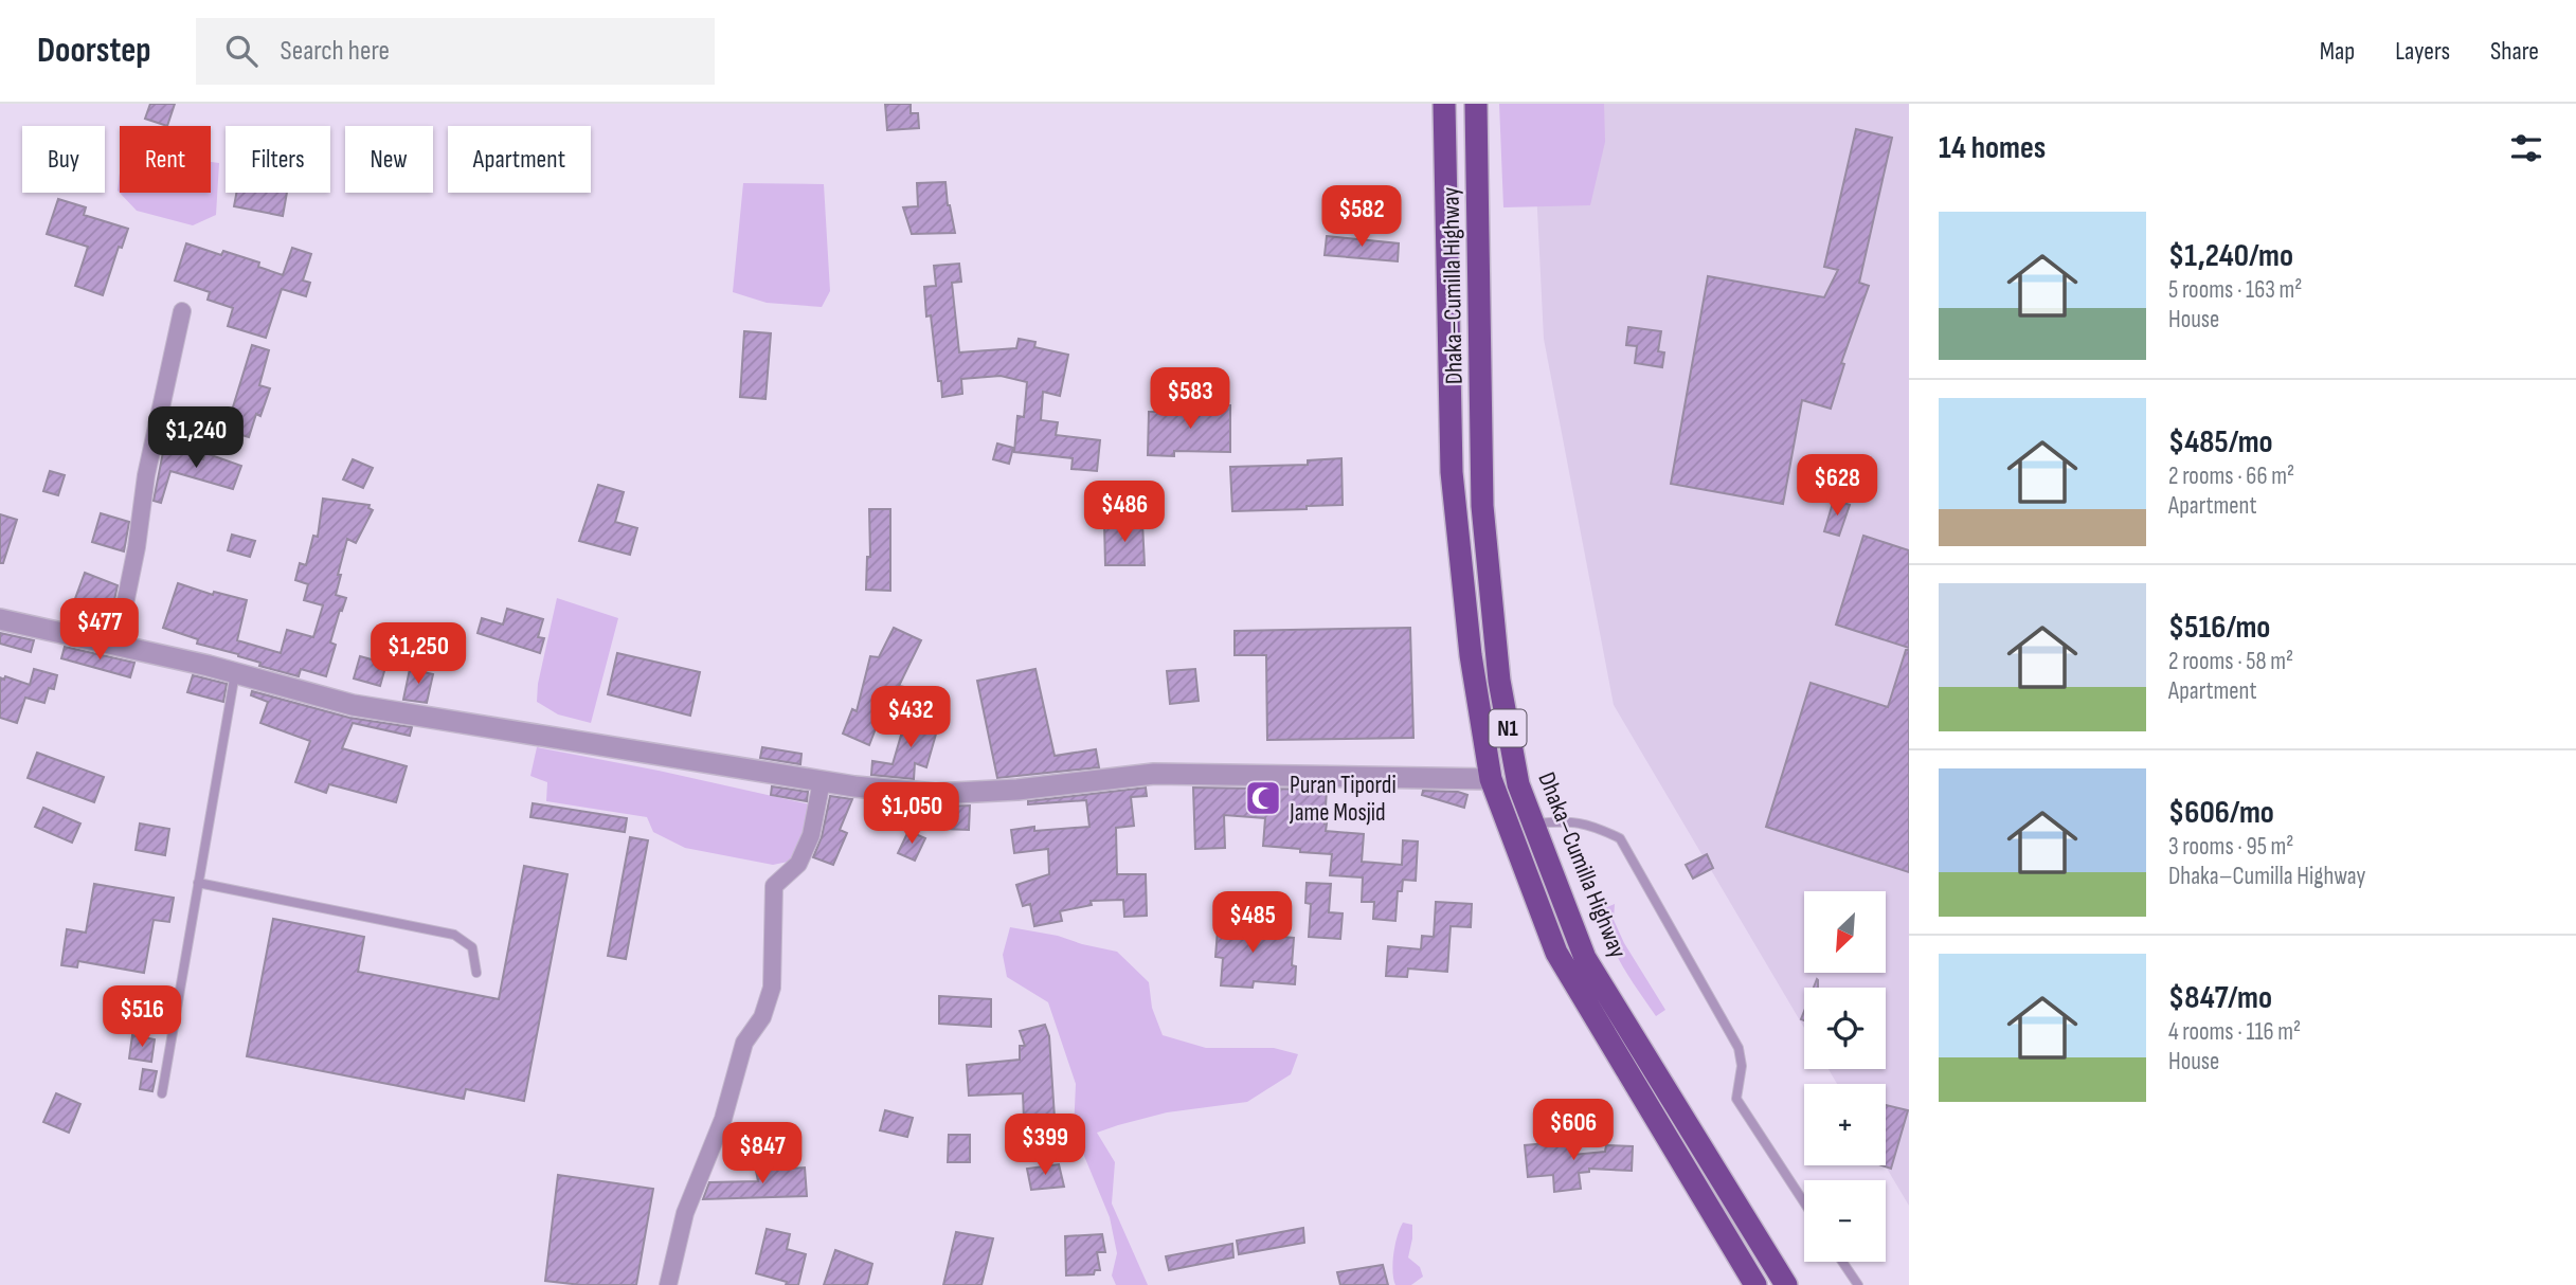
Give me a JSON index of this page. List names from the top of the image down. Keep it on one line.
{"streets":{"highway":["Dhaka–Cumilla Highway","N1"]},"places":{"mosque":["Puran Tipordi Jame Mosjid"]},"north":"bottom left","page":{"header":"Doorstep","search":"Search here","nav":["Map","Layers","Share"],"heading":"14 homes","chip":["Buy","Rent","Filters","New","Apartment"],"price":["$582","$583","$1,240","$628","$486","$477","$1,250","$432","$1,050","$485","$516","$606","$399","$847"],"list":[{"name":"$1,240/mo","note":"5 rooms · 163 m² · House"},{"name":"$485/mo","note":"2 rooms · 66 m² · Apartment"},{"name":"$516/mo","note":"2 rooms · 58 m² · Apartment"},{"name":"$606/mo","note":"3 rooms · 95 m² · Dhaka–Cumilla Highway"},{"name":"$847/mo","note":"4 rooms · 116 m² · House"}],"map_buttons":["+","−"]}}
